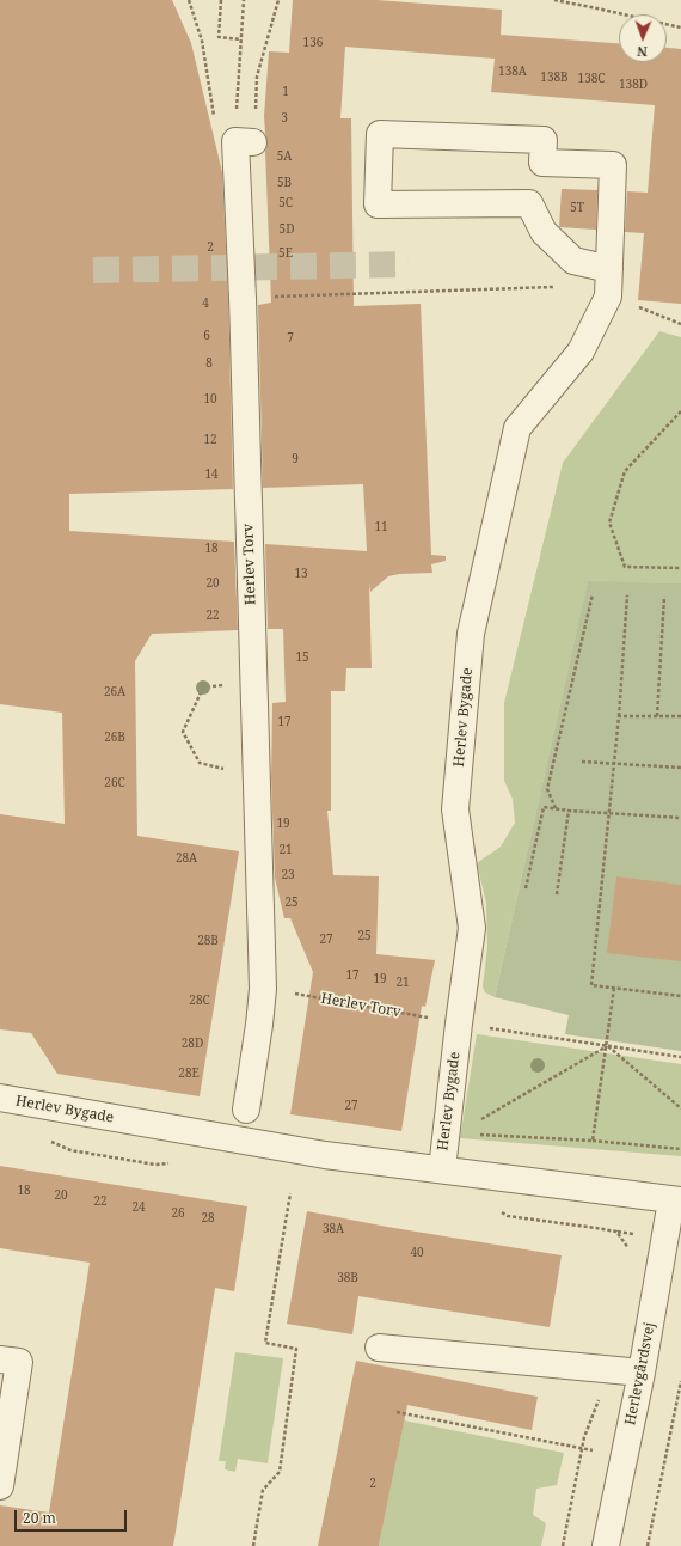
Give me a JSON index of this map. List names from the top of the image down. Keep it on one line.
{"streets":{"street":["Herlev Torv","Herlev Bygade","Herlevgårdsvej"]},"crossings":[["Herlev Torv","Herlev Bygade"],["Herlev Bygade","Herlevgårdsvej"]],"house_numbers":["136","138A","138B","138C","138D","1","3","5A","5B","5C","5T","5D","2","5E","4","6","7","8","10","12","9","14","11","18","13","20","22","15","26A","17","26B","26C","19","21","28A","23","25","25","27","28B","17","19","21","28C","28D","28E","27","18","20","22","24","26","28","38A","40","38B","2"],"scale_bar":"20 m","north":"bottom"}
